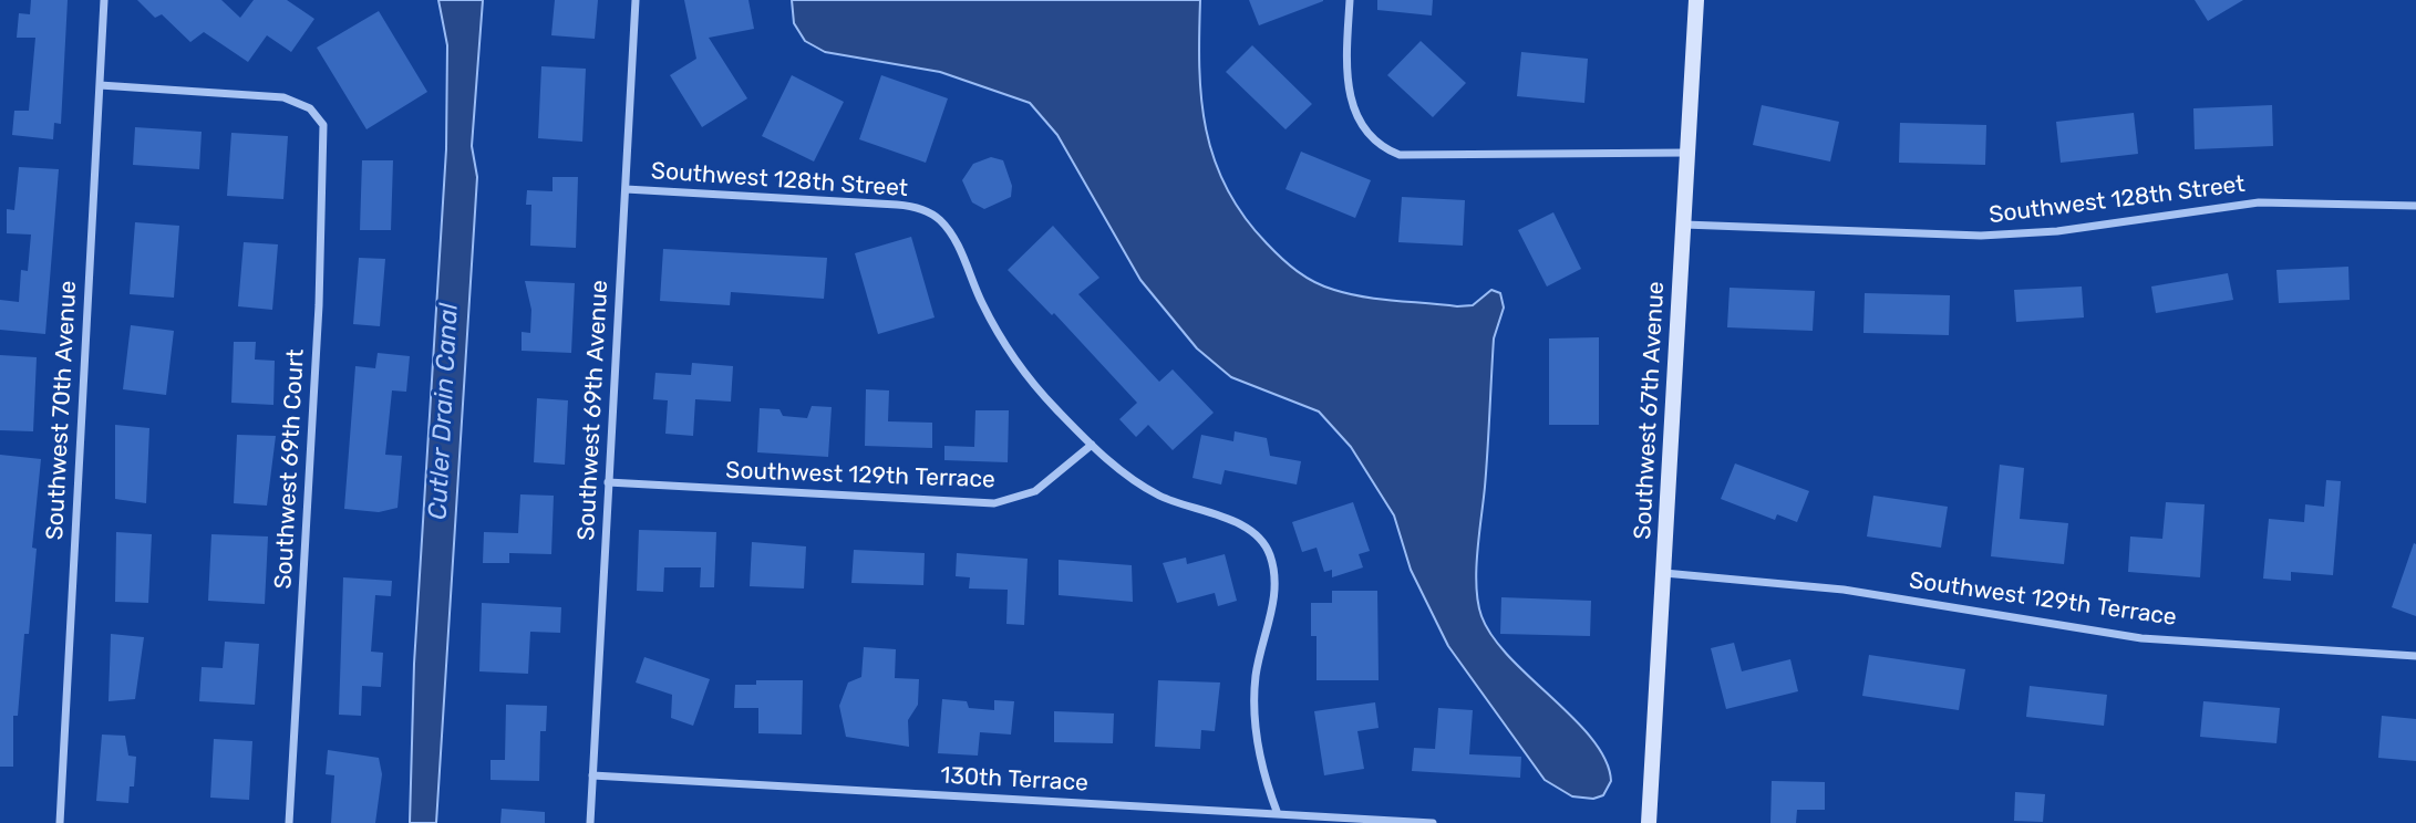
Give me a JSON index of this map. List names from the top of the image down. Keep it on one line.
{"streets":{"main road":["Southwest 67th Avenue"],"street":["Southwest 128th Street","Southwest 70th Avenue","Southwest 69th Avenue","Southwest 69th Court","Southwest 129th Terrace","130th Terrace"]},"crossings":[["Southwest 128th Street","Southwest 69th Avenue"],["Southwest 128th Street","Southwest 67th Avenue"],["Southwest 128th Street","Southwest 129th Terrace"],["Southwest 70th Avenue","Southwest 69th Court"],["Southwest 69th Avenue","Southwest 129th Terrace"],["Southwest 69th Avenue","130th Terrace"],["Southwest 67th Avenue","Southwest 129th Terrace"]],"water":["Cutler Drain Canal"]}
